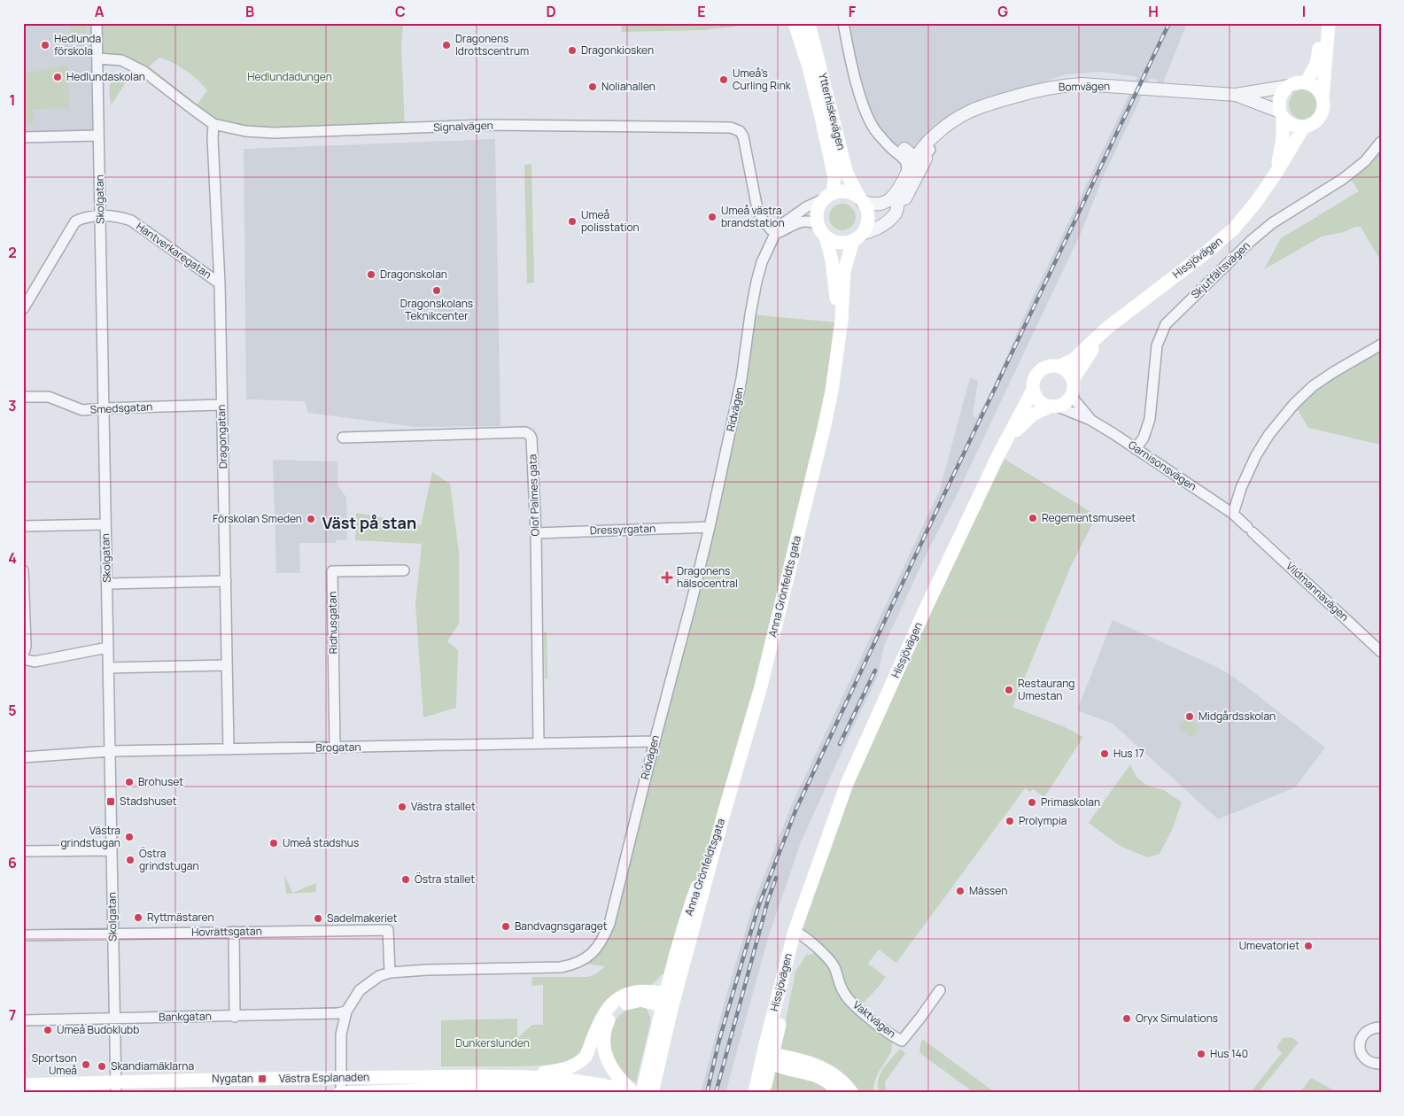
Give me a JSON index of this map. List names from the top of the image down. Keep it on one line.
{"streets":{"main road":["Ytterhiskevägen","Hissjövägen","Anna Grönfeldts gata","Anna Grönfeldtsgata","Västra Esplanaden"],"street":["Bomvägen","Signalvägen","Skolgatan","Hantverkaregatan","Skjutfältsvägen","Smedsgatan","Ridvägen","Dragongatan","Garnisonsvägen","Olof Palmes gata","Dressyrgatan","Vildmannavägen","Ridhusgatan","Brogatan","Hovrättsgatan","Bankgatan","Vaktvägen"]},"crossings":[["Bomvägen","Ytterhiskevägen"],["Bomvägen","Hissjövägen"],["Bomvägen","Ridvägen"],["Ytterhiskevägen","Ridvägen"],["Signalvägen","Skolgatan"],["Signalvägen","Ridvägen"],["Signalvägen","Dragongatan"],["Skolgatan","Hantverkaregatan"],["Skolgatan","Smedsgatan"],["Skolgatan","Brogatan"],["Skolgatan","Hovrättsgatan"],["Skolgatan","Bankgatan"],["Skolgatan","Västra Esplanaden"],["Hantverkaregatan","Dragongatan"],["Hissjövägen","Garnisonsvägen"],["Hissjövägen","Vaktvägen"],["Skjutfältsvägen","Garnisonsvägen"],["Smedsgatan","Dragongatan"],["Ridvägen","Dressyrgatan"],["Ridvägen","Brogatan"],["Ridvägen","Hovrättsgatan"],["Ridvägen","Bankgatan"],["Ridvägen","Västra Esplanaden"],["Dragongatan","Brogatan"],["Garnisonsvägen","Vildmannavägen"],["Olof Palmes gata","Dressyrgatan"],["Olof Palmes gata","Brogatan"],["Anna Grönfeldts gata","Anna Grönfeldtsgata"],["Ridhusgatan","Brogatan"],["Anna Grönfeldtsgata","Västra Esplanaden"]],"districts":["Väst på stan"],"parks":["Hedlundadungen","Dunkerslunden"],"places":{"other":["Hedlunda förskola","Dragonens Idrottscentrum","Dragonkiosken","Hedlundaskolan","Umeå's Curling Rink","Noliahallen","Umeå västra brandstation","Umeå polisstation","Dragonskolan","Dragonskolans Teknikcenter","Regementsmuseet","Förskolan Smeden","Restaurang Umestan","Midgårdsskolan","Hus 17","Brohuset","Primaskolan","Västra stallet","Prolympia","Västra grindstugan","Umeå stadshus","Östra grindstugan","Östra stallet","Mässen","Ryttmästaren","Sadelmakeriet","Bandvagnsgaraget","Umevatoriet","Oryx Simulations","Umeå Budoklubb","Hus 140","Sportson Umeå","Skandiamäklarna"],"health":["Dragonens hälsocentral"],"transit":["Stadshuset","Nygatan"]},"grid":{"columns":["A","B","C","D","E","F","G","H","I"],"rows":["1","2","3","4","5","6","7"]}}
